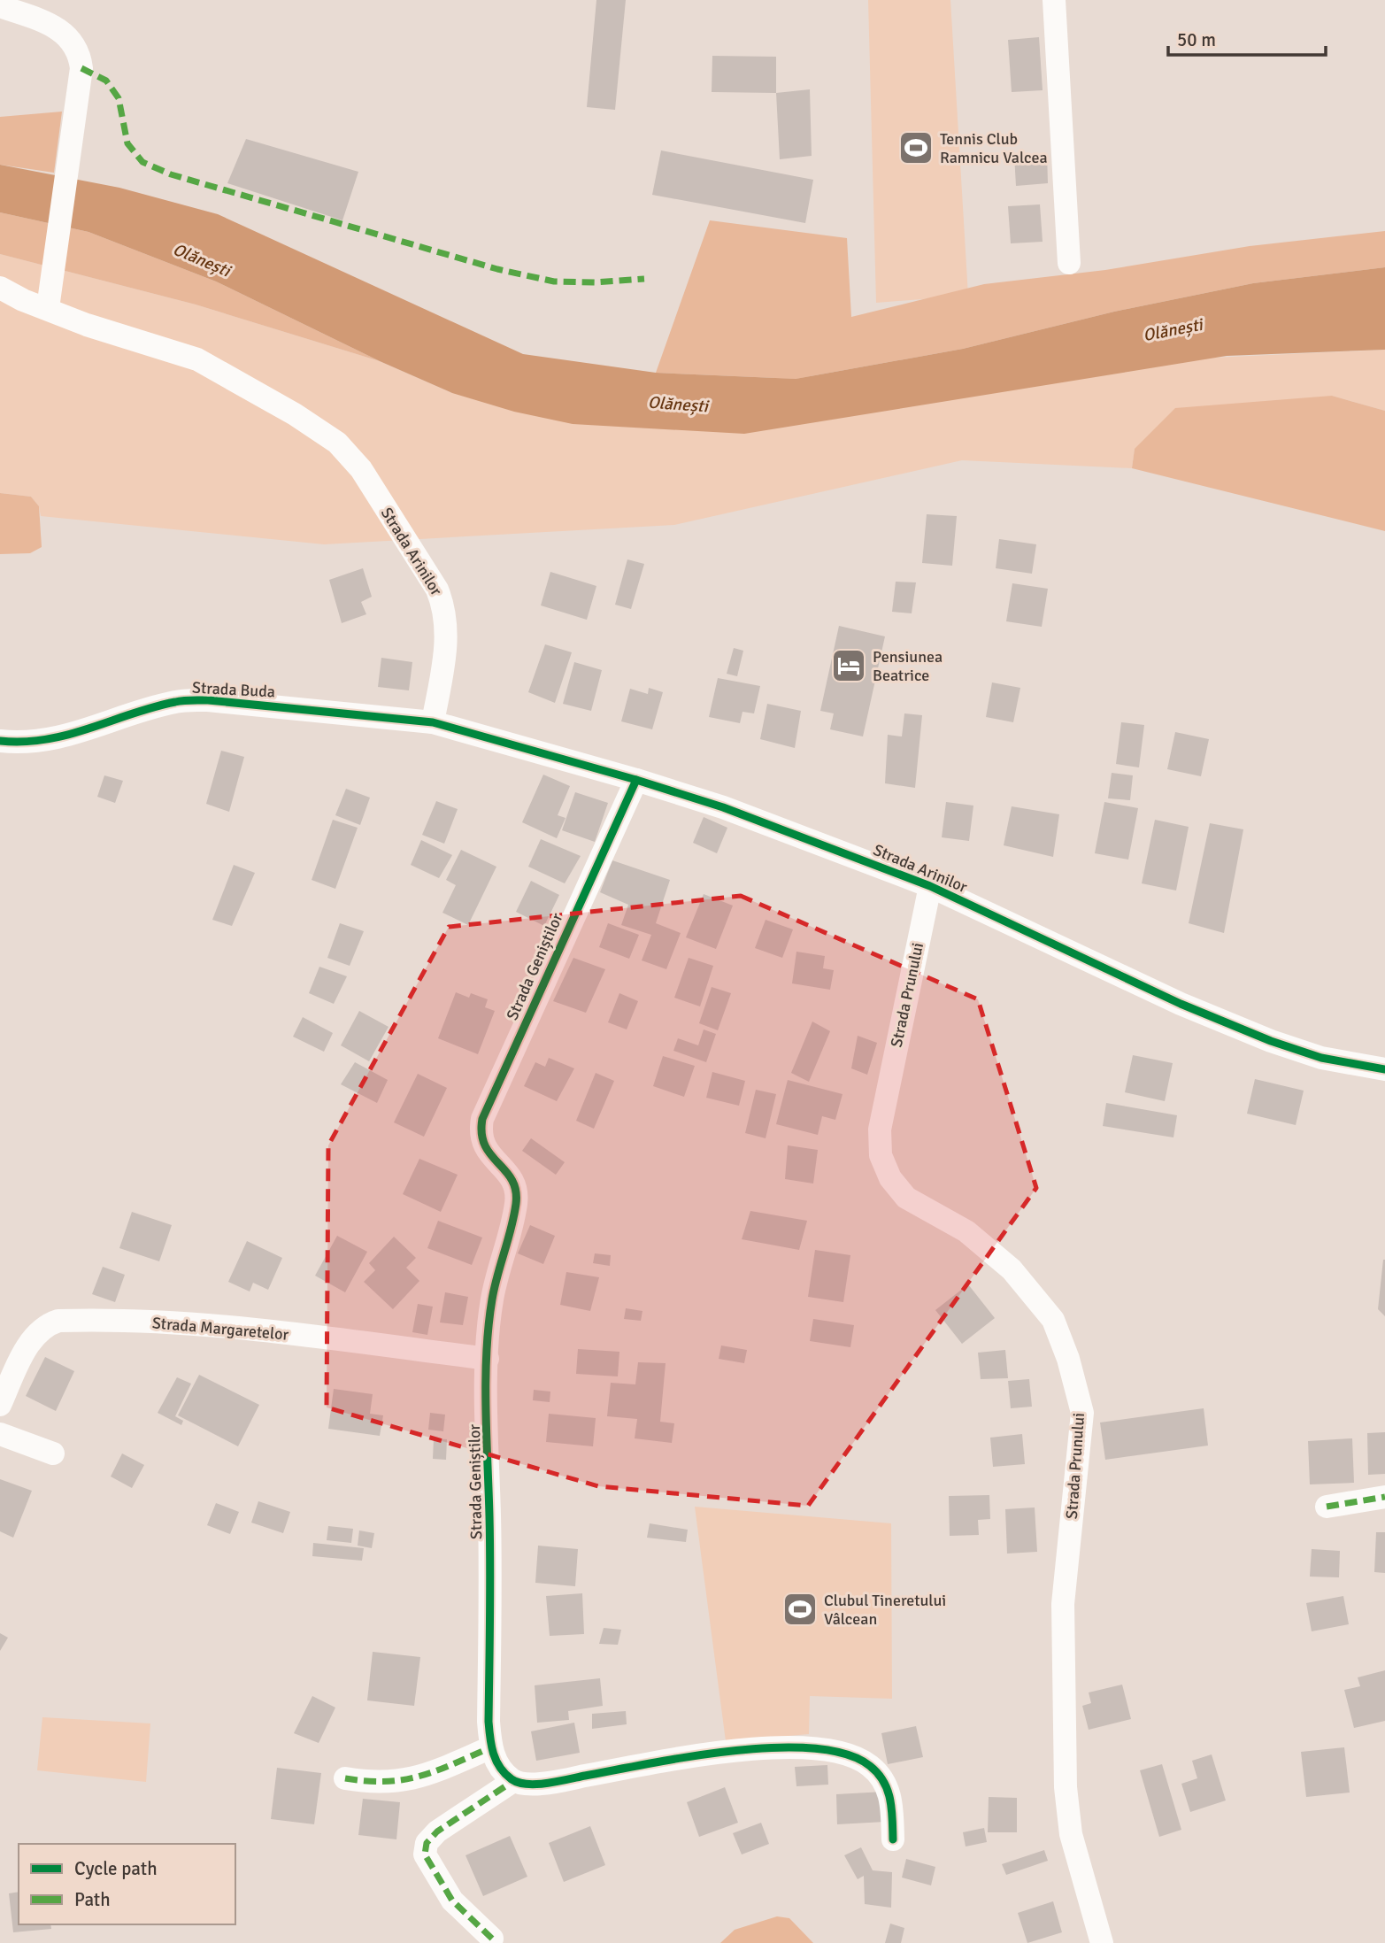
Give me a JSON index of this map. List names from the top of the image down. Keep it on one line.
{"streets":{"street":["Strada Arinilor","Strada Buda","Strada Geniștilor","Strada Prunului","Strada Margaretelor"]},"crossings":[["Strada Arinilor","Strada Buda"],["Strada Arinilor","Strada Geniștilor"],["Strada Arinilor","Strada Prunului"],["Strada Geniștilor","Strada Margaretelor"]],"water":["Olănești"],"places":{"sports":["Tennis Club Ramnicu Valcea","Clubul Tineretului Vâlcean"],"hotel":["Pensiunea Beatrice"]},"legend":["Cycle path","Path"],"scale_bar":"50 m"}
